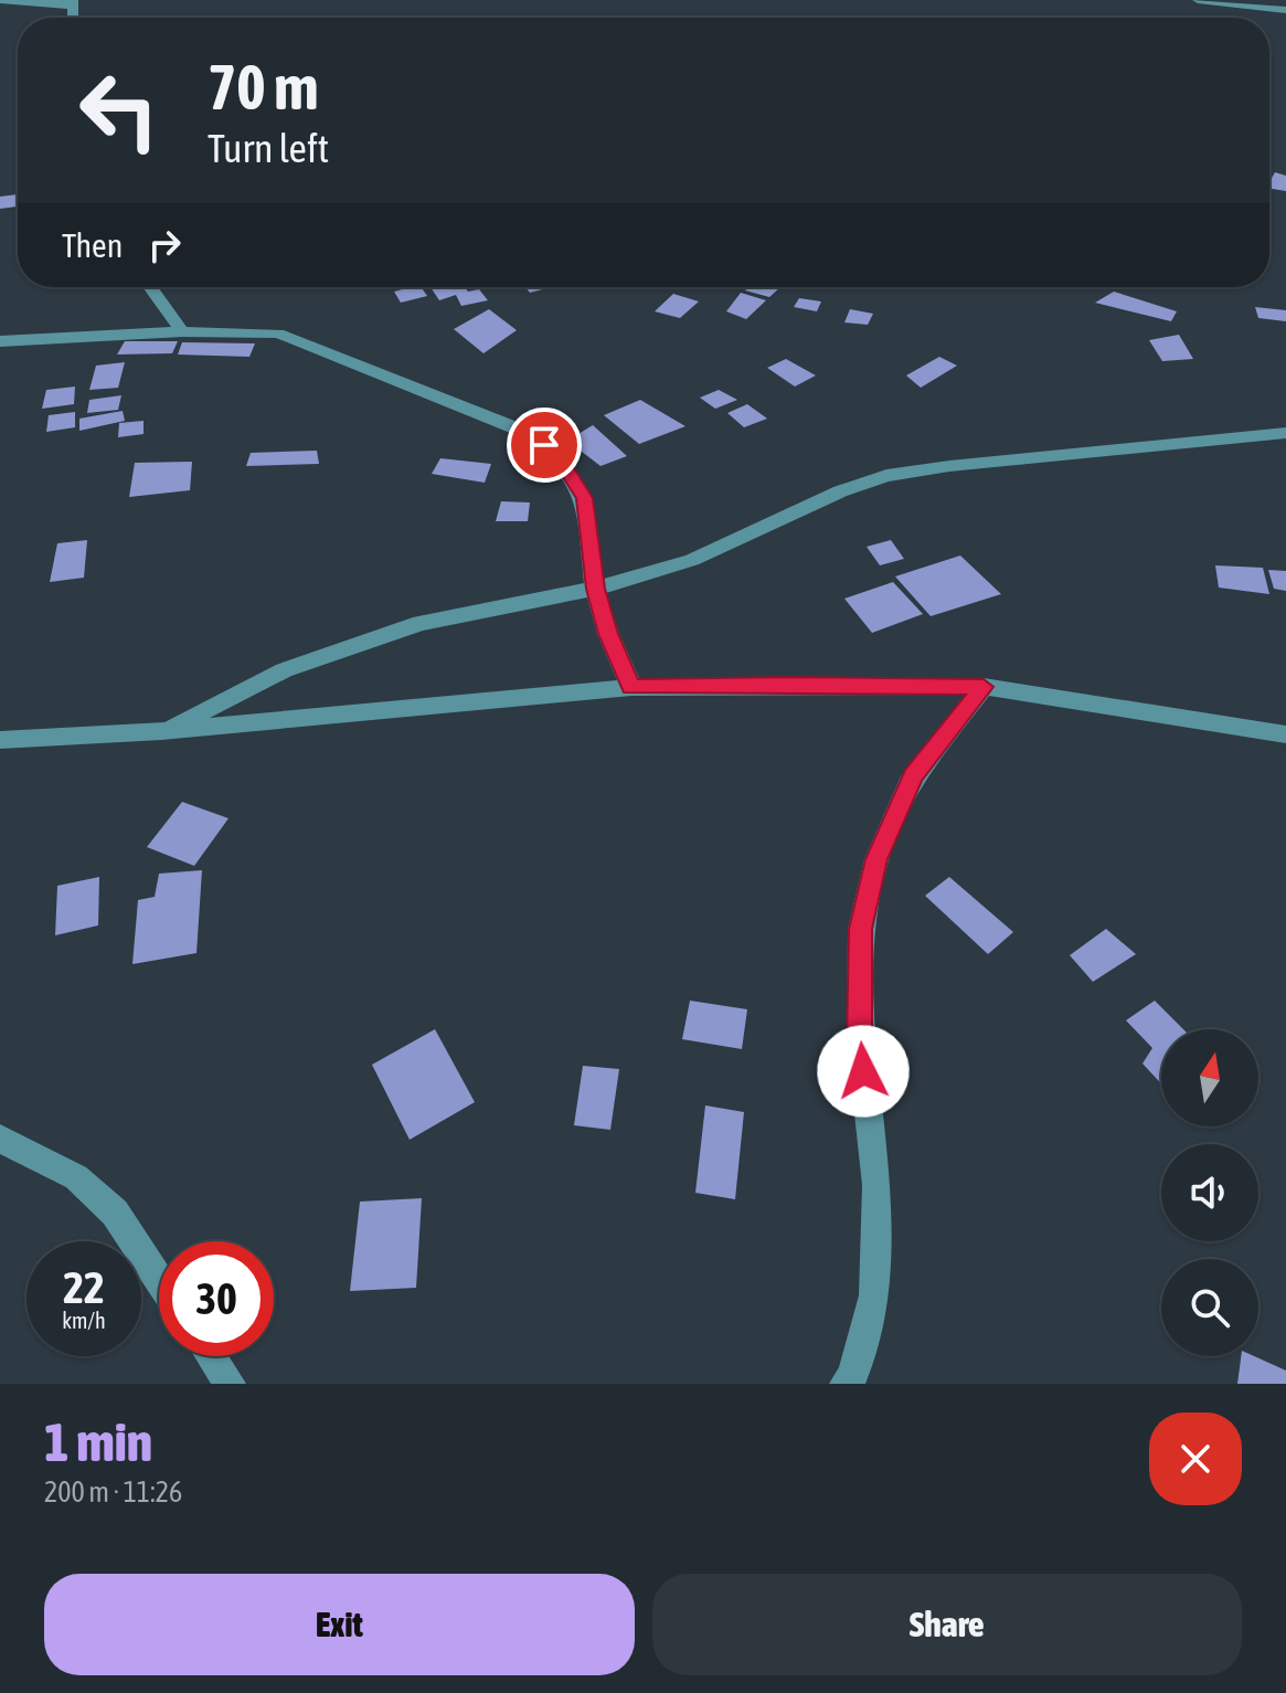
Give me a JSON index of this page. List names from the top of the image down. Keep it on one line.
{"north":"top","page":{"turn":["70 m","Turn left"],"then":"Then","speed":"22 km/h","limit":"30","heading":["1 min","200 m · 11:26"],"buttons":["Exit","Share"]}}
